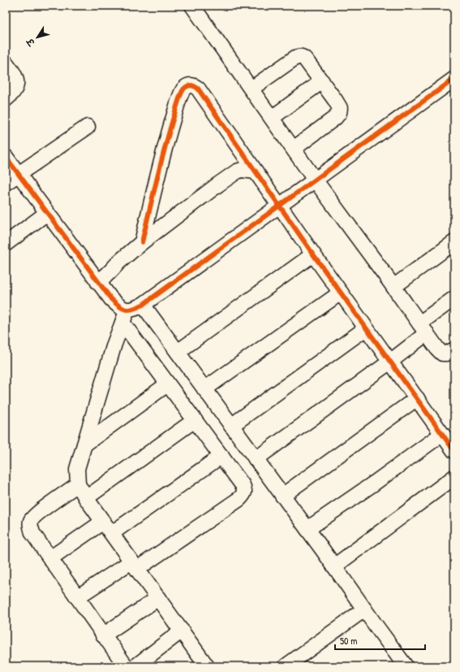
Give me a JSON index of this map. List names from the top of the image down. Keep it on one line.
{"scale_bar":"50 m","north":"bottom left"}
